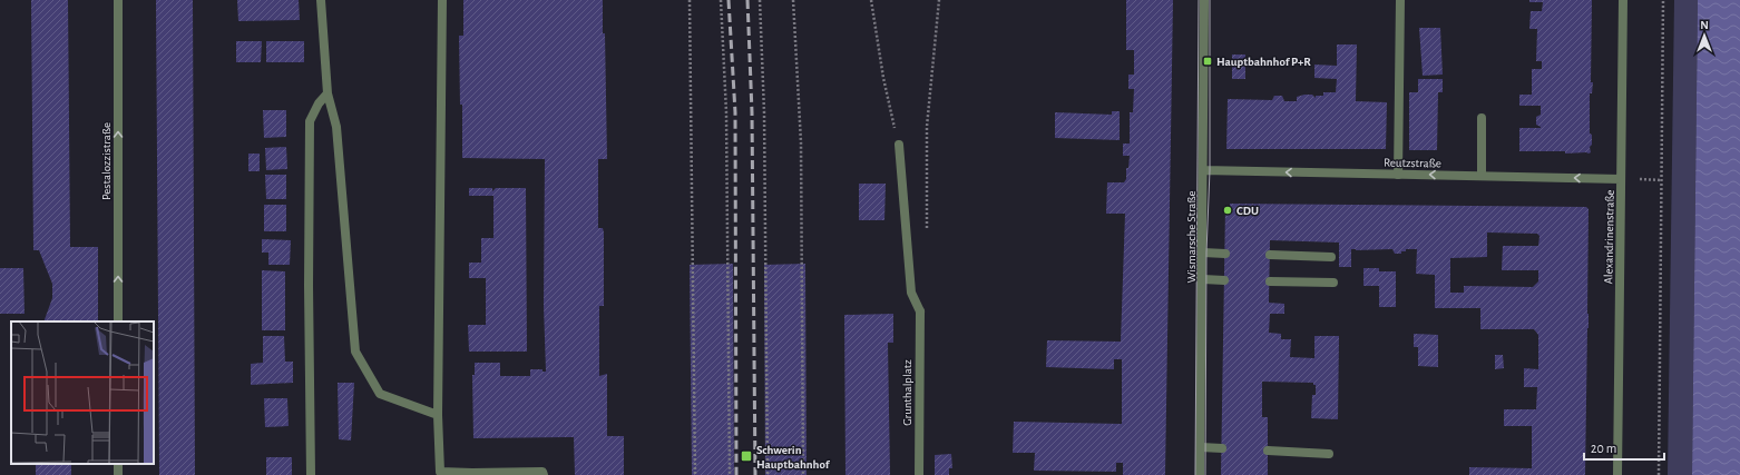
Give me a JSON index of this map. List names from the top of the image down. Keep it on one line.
{"streets":{"street":["Pestalozzistraße","Reutzstraße","Wismarsche Straße","Alexandrinenstraße","Grunthalplatz"]},"crossings":[["Reutzstraße","Wismarsche Straße"],["Reutzstraße","Alexandrinenstraße"]],"one_way":["Pestalozzistraße","Reutzstraße"],"places":{"transit":["Hauptbahnhof P+R","Schwerin Hauptbahnhof"],"other":["CDU"]},"scale_bar":"20 m","north":"top"}
